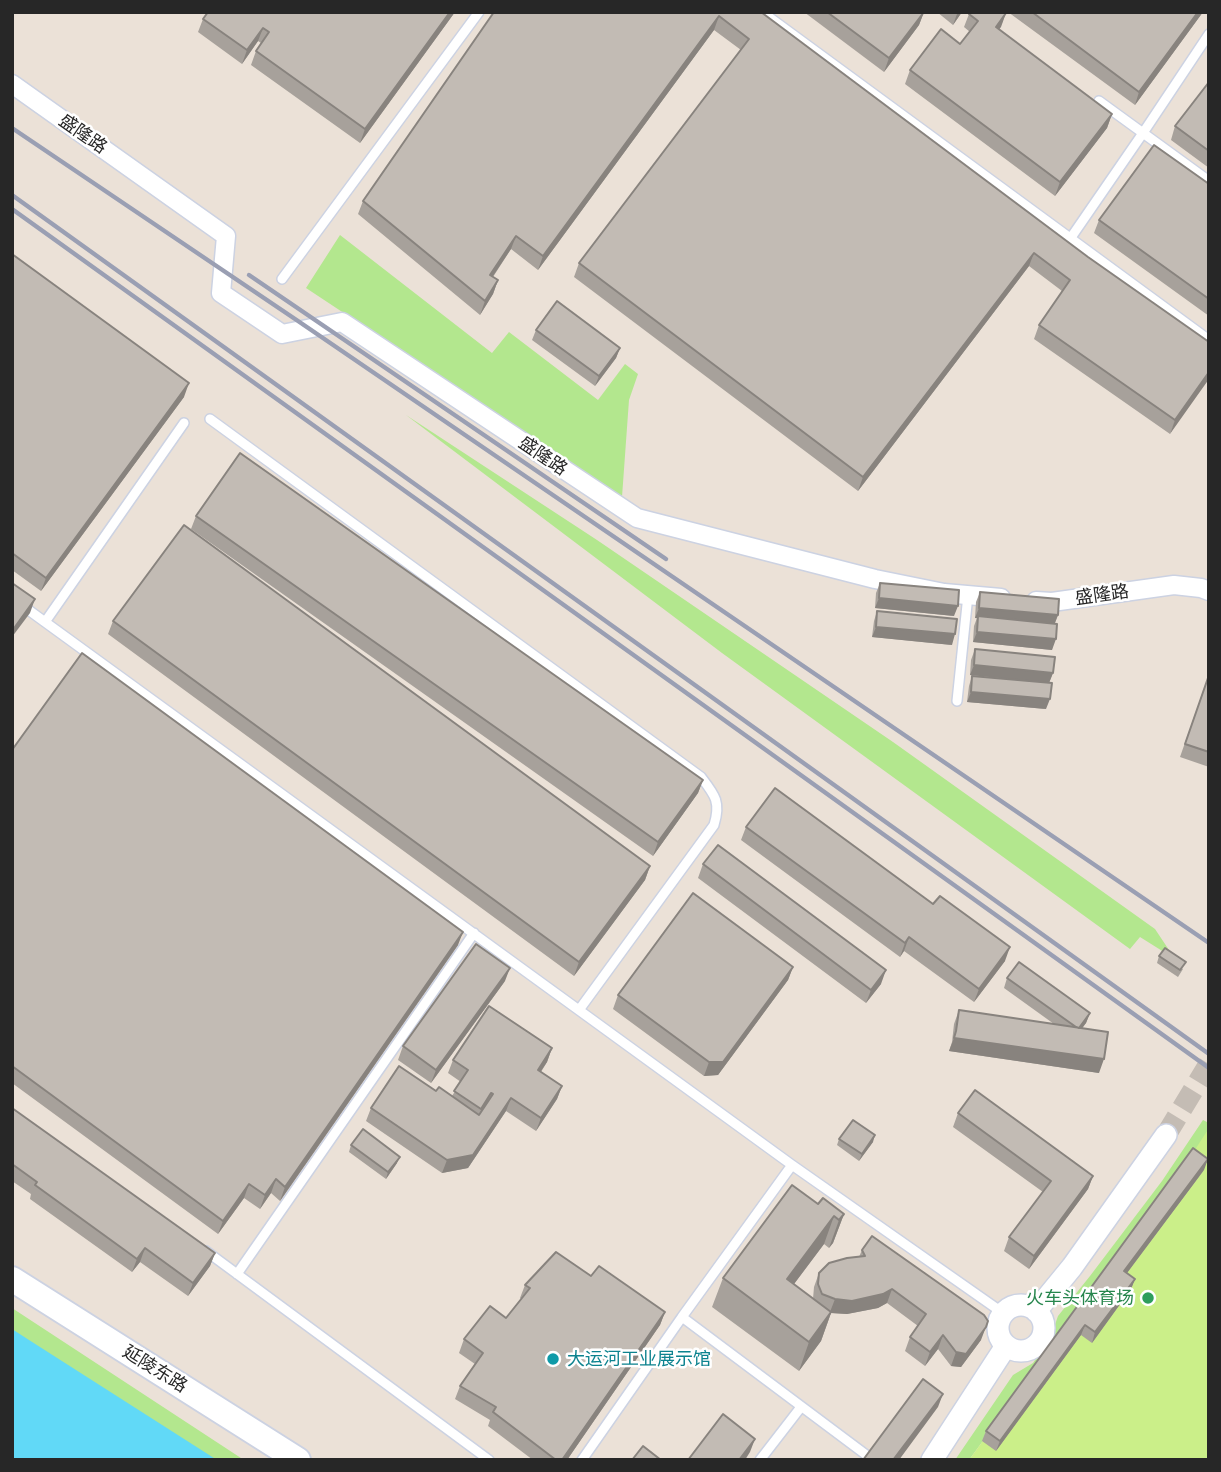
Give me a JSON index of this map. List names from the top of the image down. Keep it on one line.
{"streets":{"main road":["延陵东路"],"street":["盛隆路"]},"places":["火车头体育场","大运河工业展示馆"]}
